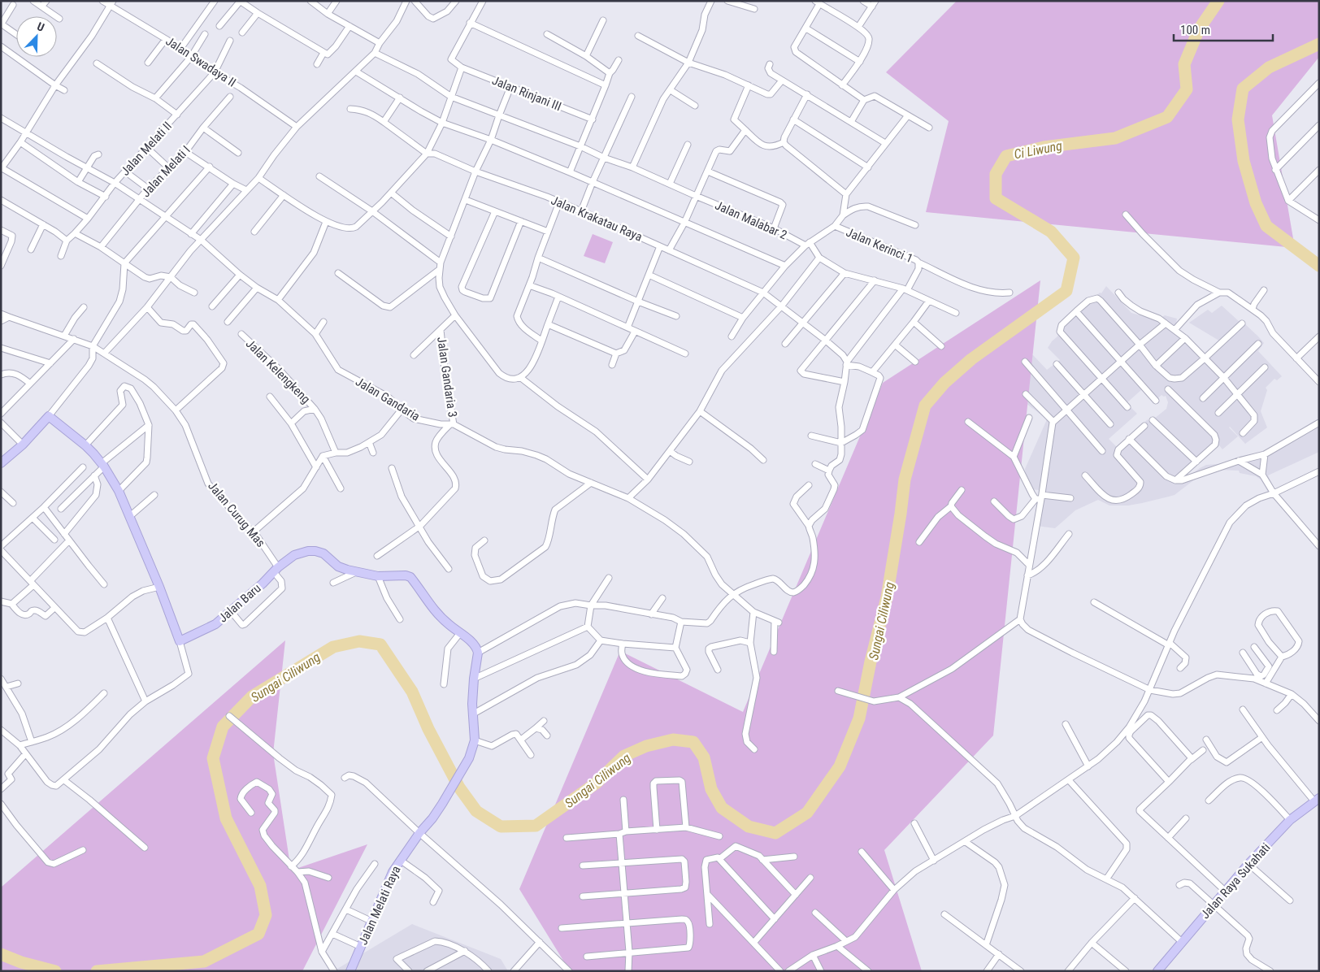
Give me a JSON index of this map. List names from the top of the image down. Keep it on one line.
{"streets":{"street":["Jalan Swadaya II","Jalan Rinjani III","Jalan Melati II","Jalan Melati I","Jalan Krakatau Raya","Jalan Malabar 2","Jalan Kerinci 1","Jalan Kelengkeng","Jalan Gandaria 3","Jalan Gandaria","Jalan Curug Mas","Jalan Baru","Jalan Raya Sukahati","Jalan Melati Raya"]},"crossings":[["Jalan Swadaya II","Jalan Melati II"],["Jalan Melati II","Jalan Gandaria"],["Jalan Melati I","Jalan Gandaria"],["Jalan Krakatau Raya","Jalan Kerinci 1"],["Jalan Gandaria 3","Jalan Gandaria"],["Jalan Curug Mas","Jalan Baru"]],"water":["Ci Liwung","Sungai Ciliwung"],"scale_bar":"100 m","north":"top right"}
